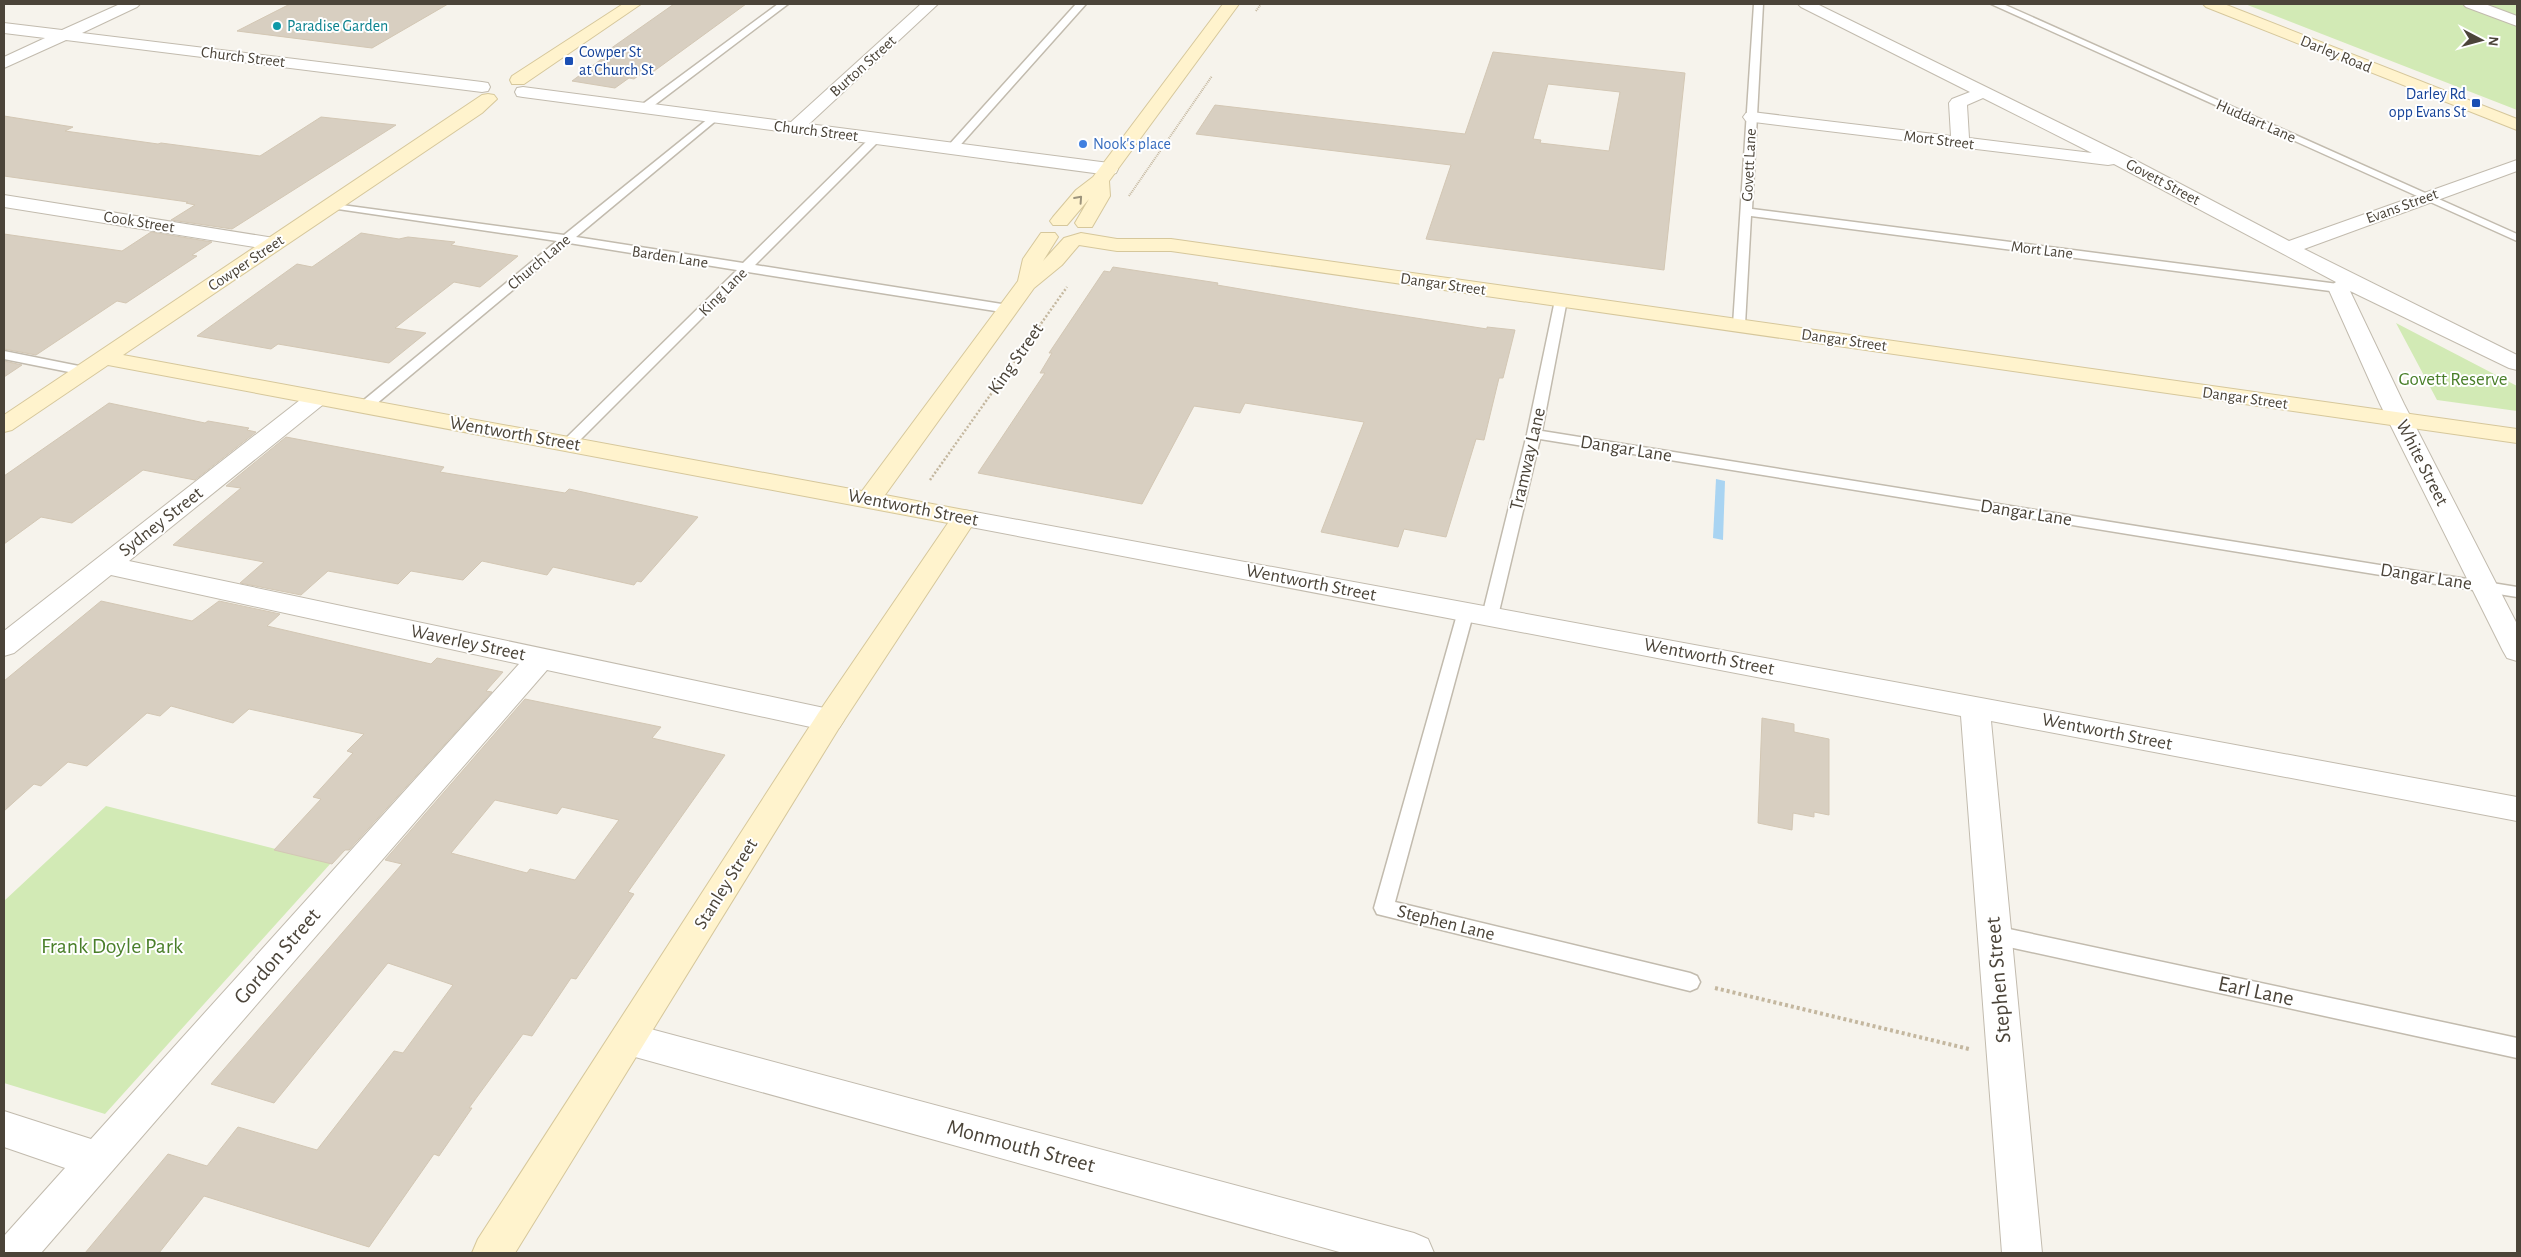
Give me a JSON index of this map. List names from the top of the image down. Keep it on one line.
{"streets":{"street":["Darley Road","Church Street","Burton Street","Mort Street","Govett Street","Evans Street","Cook Street","Cowper Street","Dangar Street","King Street","Wentworth Street","White Street","Sydney Street","Waverley Street","Stanley Street","Gordon Street","Stephen Street","Monmouth Street"],"lane":["Huddart Lane","Govett Lane","Mort Lane","Barden Lane","Church Lane","King Lane","Dangar Lane","Tramway Lane","Stephen Lane","Earl Lane"]},"crossings":[["Church Street","Burton Street"],["Church Street","Church Lane"],["Church Street","Cowper Street"],["Church Street","King Lane"],["Church Street","King Street"],["Huddart Lane","Evans Street"],["Mort Street","Govett Lane"],["Mort Street","Govett Street"],["Govett Lane","Mort Lane"],["Govett Lane","Dangar Street"],["Govett Street","Evans Street"],["Govett Street","Mort Lane"],["Govett Street","White Street"],["Cook Street","Cowper Street"],["Mort Lane","White Street"],["Barden Lane","Church Lane"],["Barden Lane","Cowper Street"],["Barden Lane","King Lane"],["Barden Lane","King Street"],["Church Lane","Wentworth Street"],["Cowper Street","Wentworth Street"],["Dangar Street","King Street"],["Dangar Street","Tramway Lane"],["Dangar Street","White Street"],["King Lane","Wentworth Street"],["King Street","Wentworth Street"],["Wentworth Street","Tramway Lane"],["Wentworth Street","Sydney Street"],["Wentworth Street","Stanley Street"],["Wentworth Street","Stephen Lane"],["Wentworth Street","Stephen Street"],["Dangar Lane","Tramway Lane"],["Dangar Lane","White Street"],["Tramway Lane","Stephen Lane"],["Sydney Street","Waverley Street"],["Waverley Street","Stanley Street"],["Waverley Street","Gordon Street"],["Stanley Street","Monmouth Street"],["Stephen Street","Earl Lane"]],"parks":["Govett Reserve","Frank Doyle Park"],"places":{"other":["Paradise Garden","Nook's place"],"transit":["Cowper St at Church St","Darley Rd opp Evans St"]},"north":"right"}
